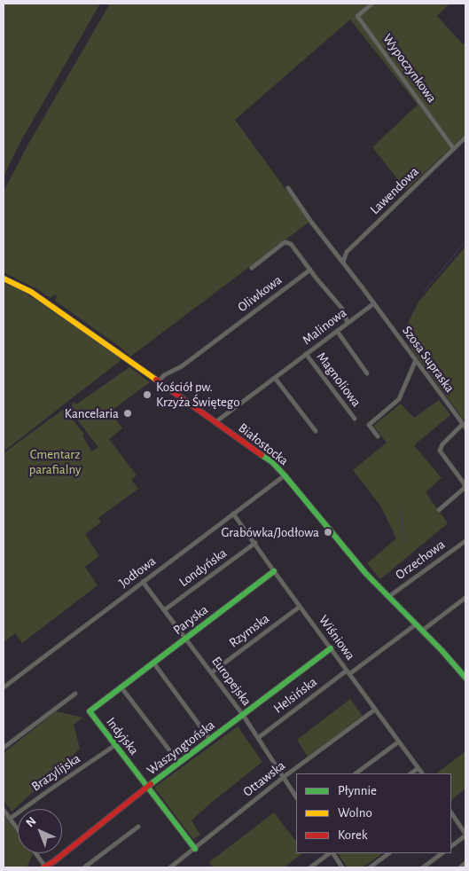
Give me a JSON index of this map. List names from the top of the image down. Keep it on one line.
{"streets":{"street":["Wypoczynkowa","Lawendowa","Oliwkowa","Malinowa","Szosa Supraska","Magnoliowa","Białostocka","Orzechowa","Londyńska","Jodłowa","Paryska","Rzymska","Wiśniowa","Europejska","Helsińska","Indyjska","Waszyngtońska","Brazylijska","Ottawska"]},"crossings":[["Wypoczynkowa","Lawendowa"],["Oliwkowa","Białostocka"],["Malinowa","Szosa Supraska"],["Malinowa","Magnoliowa"],["Malinowa","Białostocka"],["Białostocka","Orzechowa"],["Białostocka","Jodłowa"],["Białostocka","Helsińska"],["Londyńska","Wiśniowa"],["Londyńska","Europejska"],["Jodłowa","Wiśniowa"],["Jodłowa","Europejska"],["Paryska","Wiśniowa"],["Paryska","Europejska"],["Paryska","Indyjska"],["Rzymska","Wiśniowa"],["Rzymska","Europejska"],["Wiśniowa","Helsińska"],["Wiśniowa","Waszyngtońska"],["Wiśniowa","Ottawska"],["Europejska","Helsińska"],["Europejska","Waszyngtońska"],["Europejska","Ottawska"],["Indyjska","Waszyngtońska"],["Indyjska","Brazylijska"],["Indyjska","Ottawska"]],"parks":["Cmentarz parafialny"],"places":["Kościół pw. Krzyża Świętego","Kancelaria","Grabówka/Jodłowa"],"legend":["Płynnie","Wolno","Korek"],"north":"top left"}
